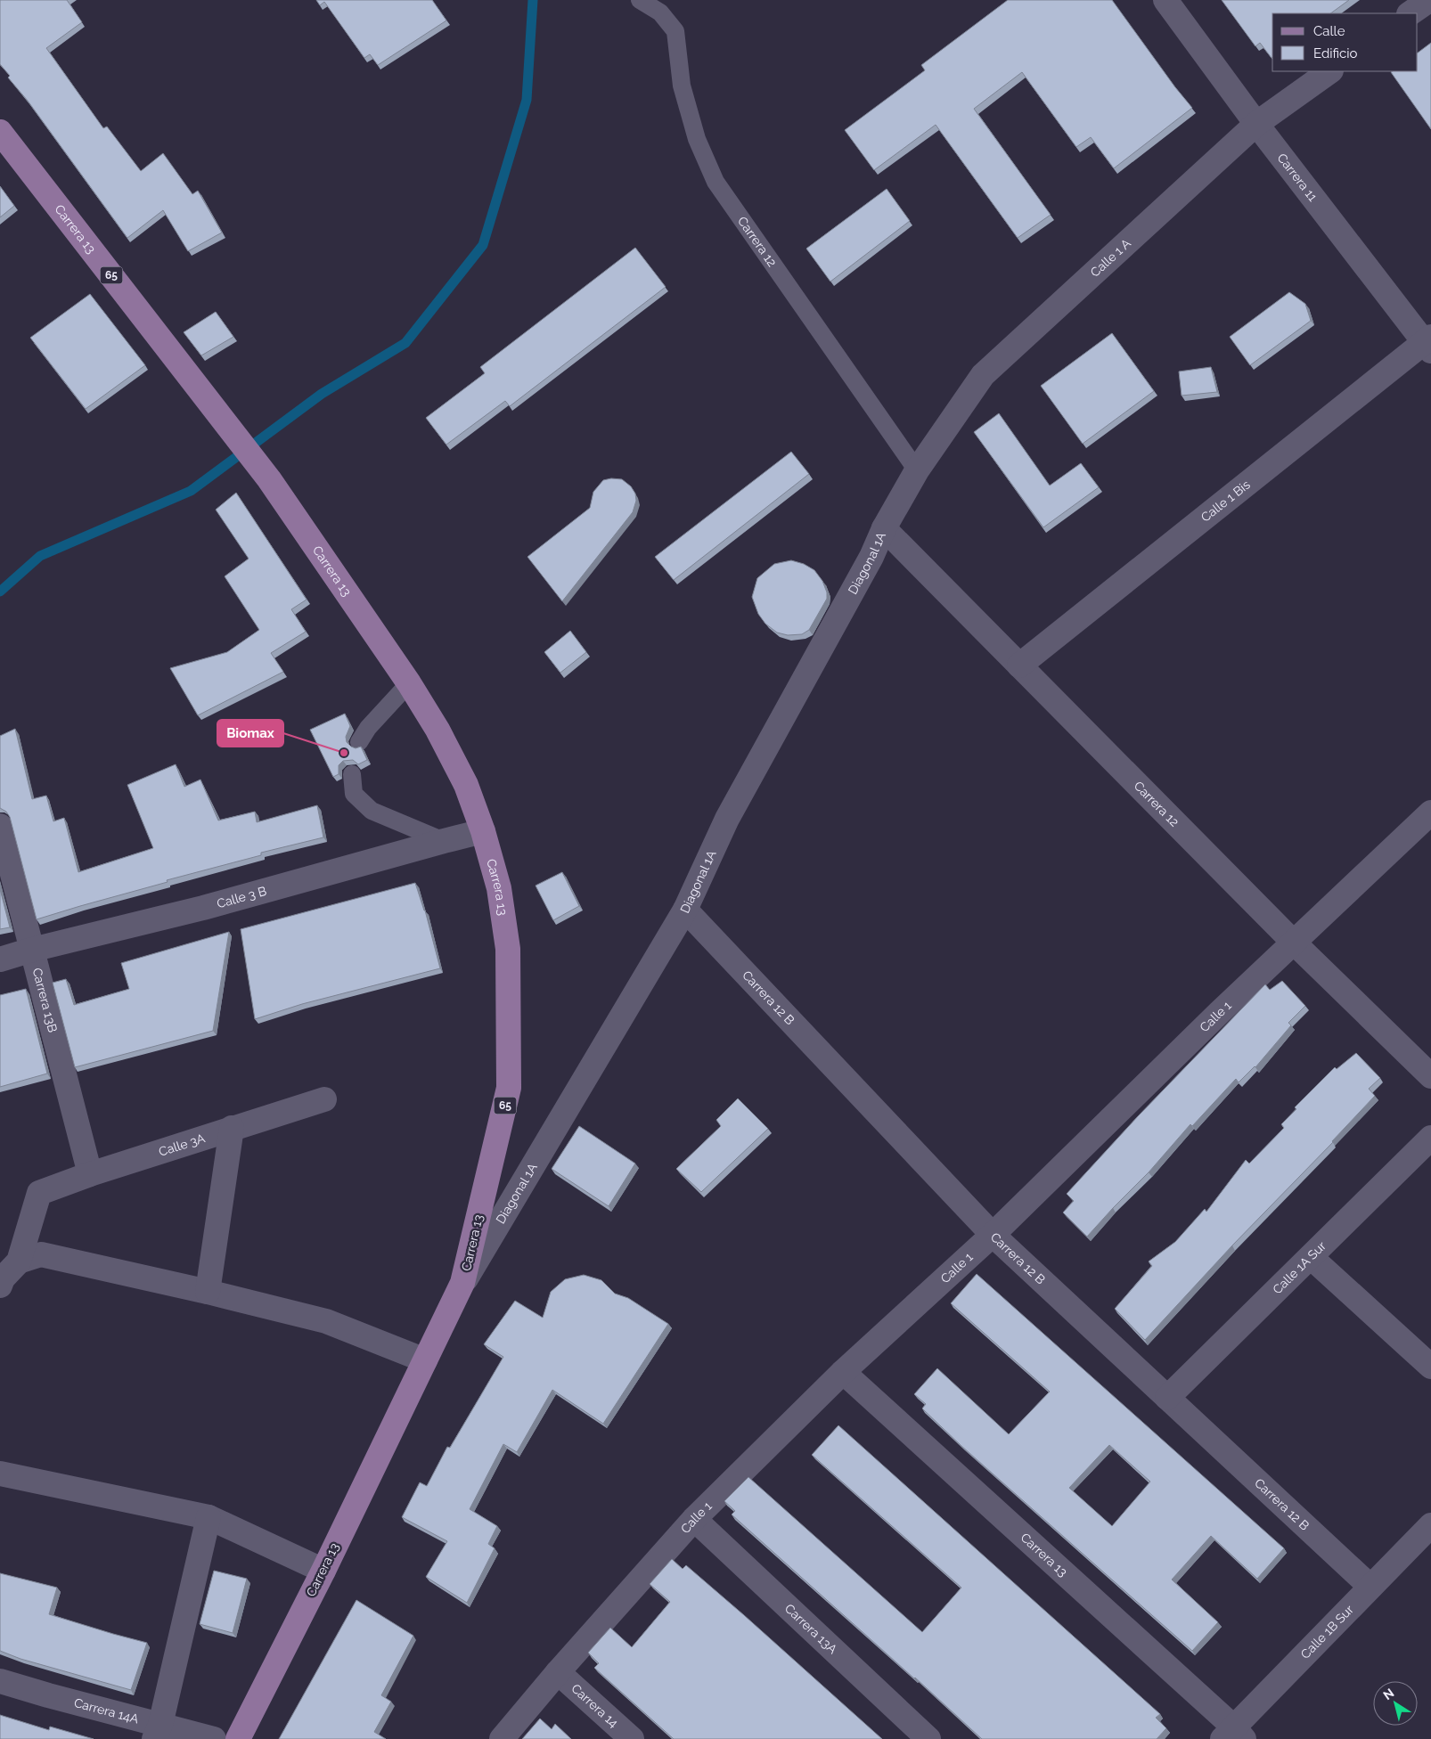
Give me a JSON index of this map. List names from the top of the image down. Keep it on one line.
{"streets":{"main road":["Carrera 13","65"],"street":["Carrera 11","Carrera 12","Calle 1 A","Calle 1 Bis","Diagonal 1A","Calle 3 B","Carrera 12 B","Carrera 13B","Calle 1","Calle 3A","Calle 1A Sur","Carrera 13A","Calle 1B Sur","Carrera 14","Carrera 14A"]},"crossings":[["Carrera 11","Calle 1 A"],["Carrera 11","Calle 1 Bis"],["Carrera 13","Diagonal 1A"],["Carrera 13","Calle 3 B"],["Carrera 13","Calle 1"],["Carrera 13","Calle 1B Sur"],["Carrera 12","Calle 1 A"],["Carrera 12","Calle 1 Bis"],["Carrera 12","Diagonal 1A"],["Carrera 12","Calle 1"],["Calle 1 A","Diagonal 1A"],["Diagonal 1A","Carrera 12 B"],["Calle 3 B","Carrera 13B"],["Carrera 12 B","Calle 1"],["Carrera 12 B","Calle 1A Sur"],["Carrera 12 B","Calle 1B Sur"],["Carrera 13B","Calle 3A"],["Calle 1","Carrera 13A"],["Calle 1","Carrera 14"]],"places":["Biomax"],"legend":["Calle","Edificio"],"north":"top left"}
